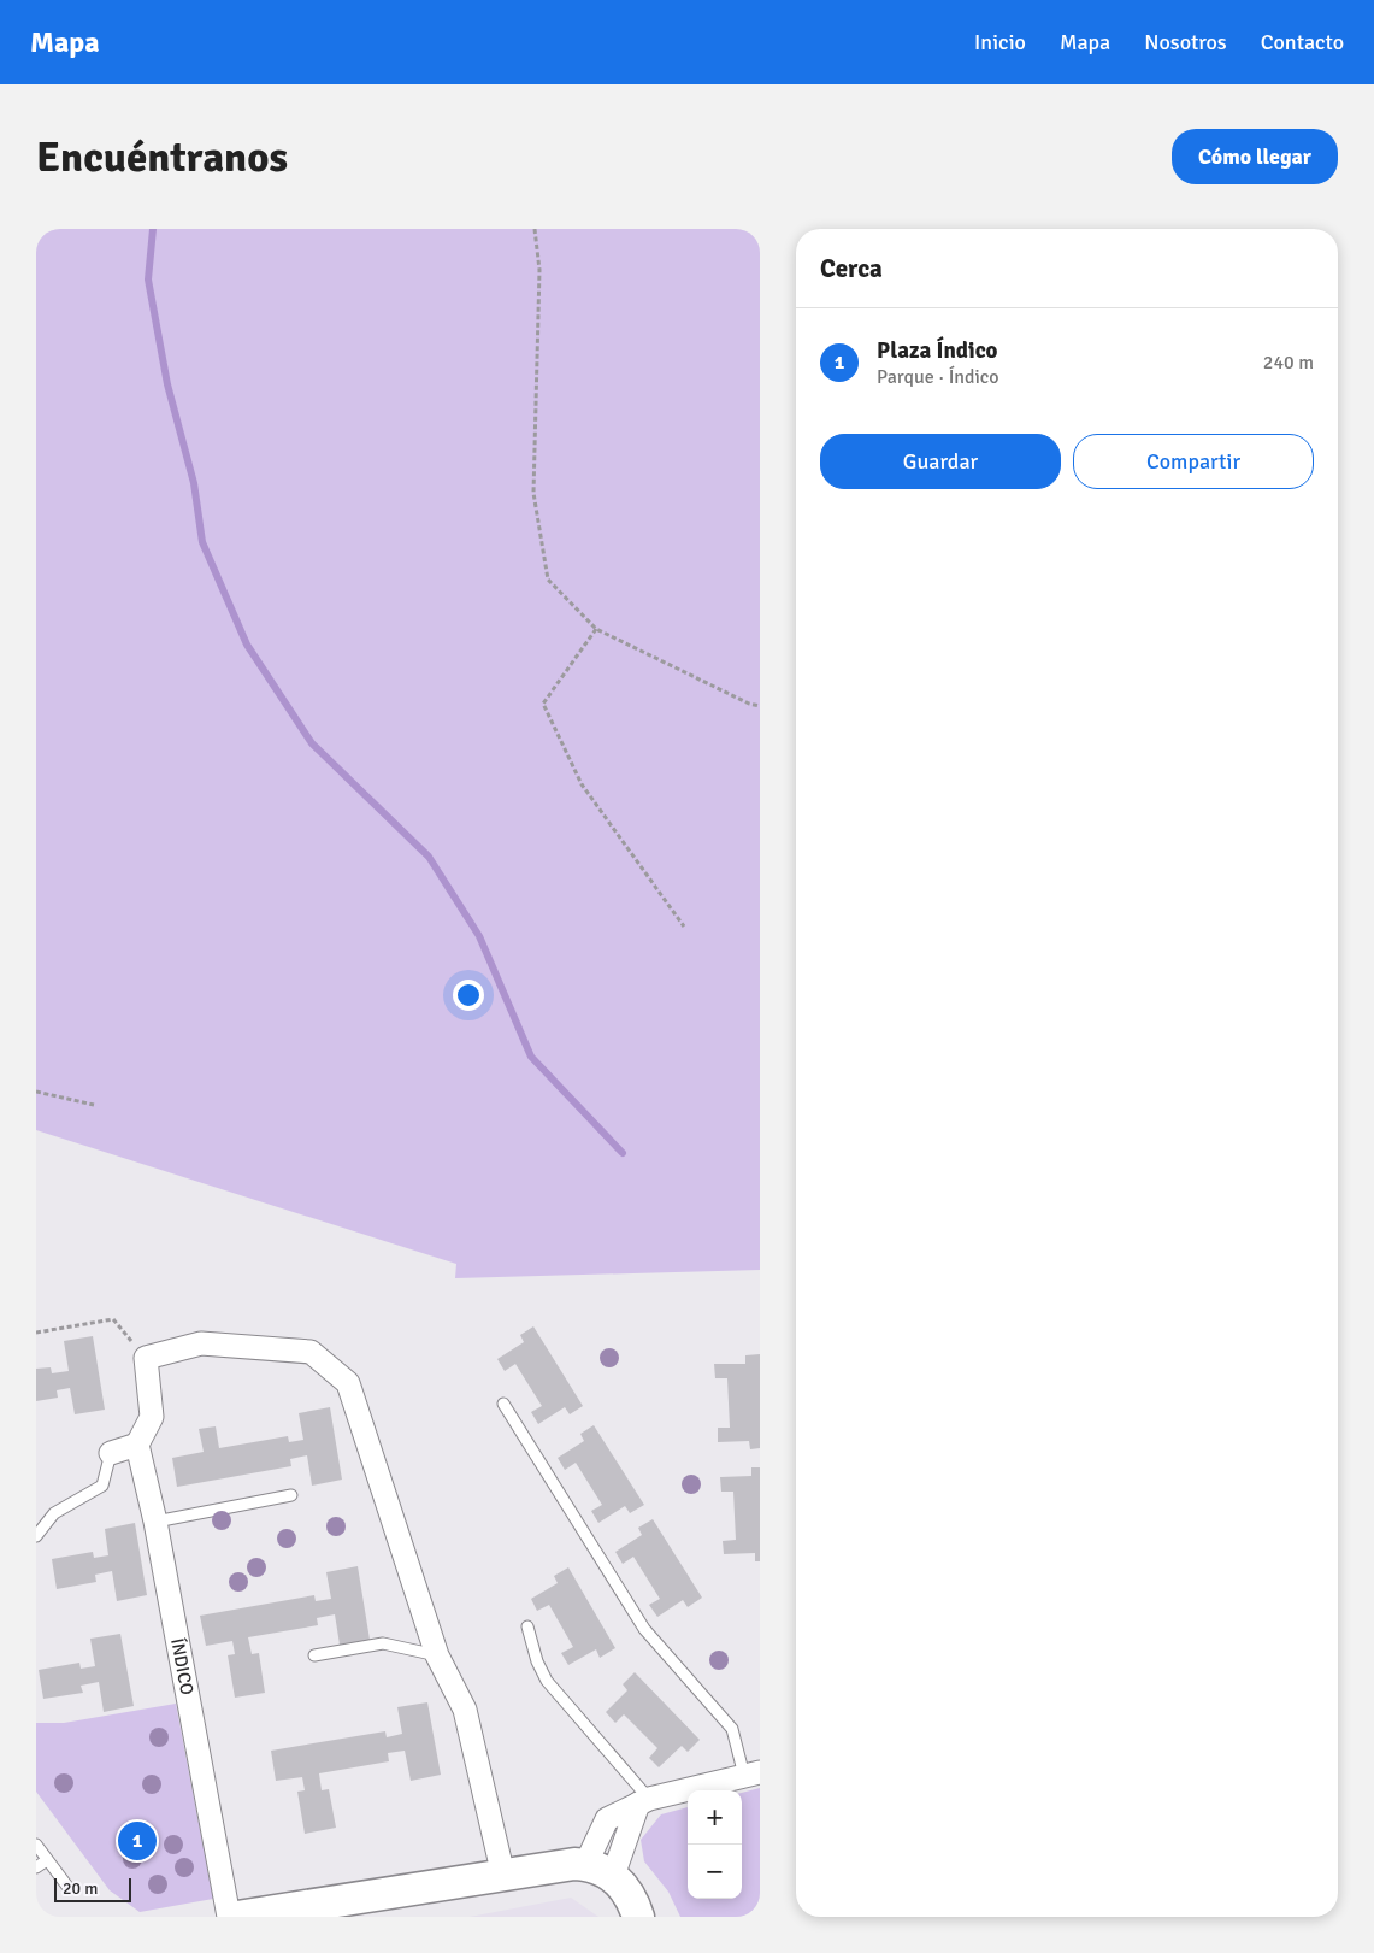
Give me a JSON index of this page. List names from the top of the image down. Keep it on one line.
{"streets":{"street":["ÍNDICO"]},"scale_bar":"20 m","page":{"header":"Mapa","nav":["Inicio","Mapa","Nosotros","Contacto"],"buttons":["Cómo llegar",["Guardar","Compartir"]],"title":"Encuéntranos","heading":"Cerca","list":[{"mark":"1","name":"Plaza Índico","note":"Parque · Índico","value":"240 m"}],"map_buttons":["+","−"],"pins":"1","scale":"20 m"}}
